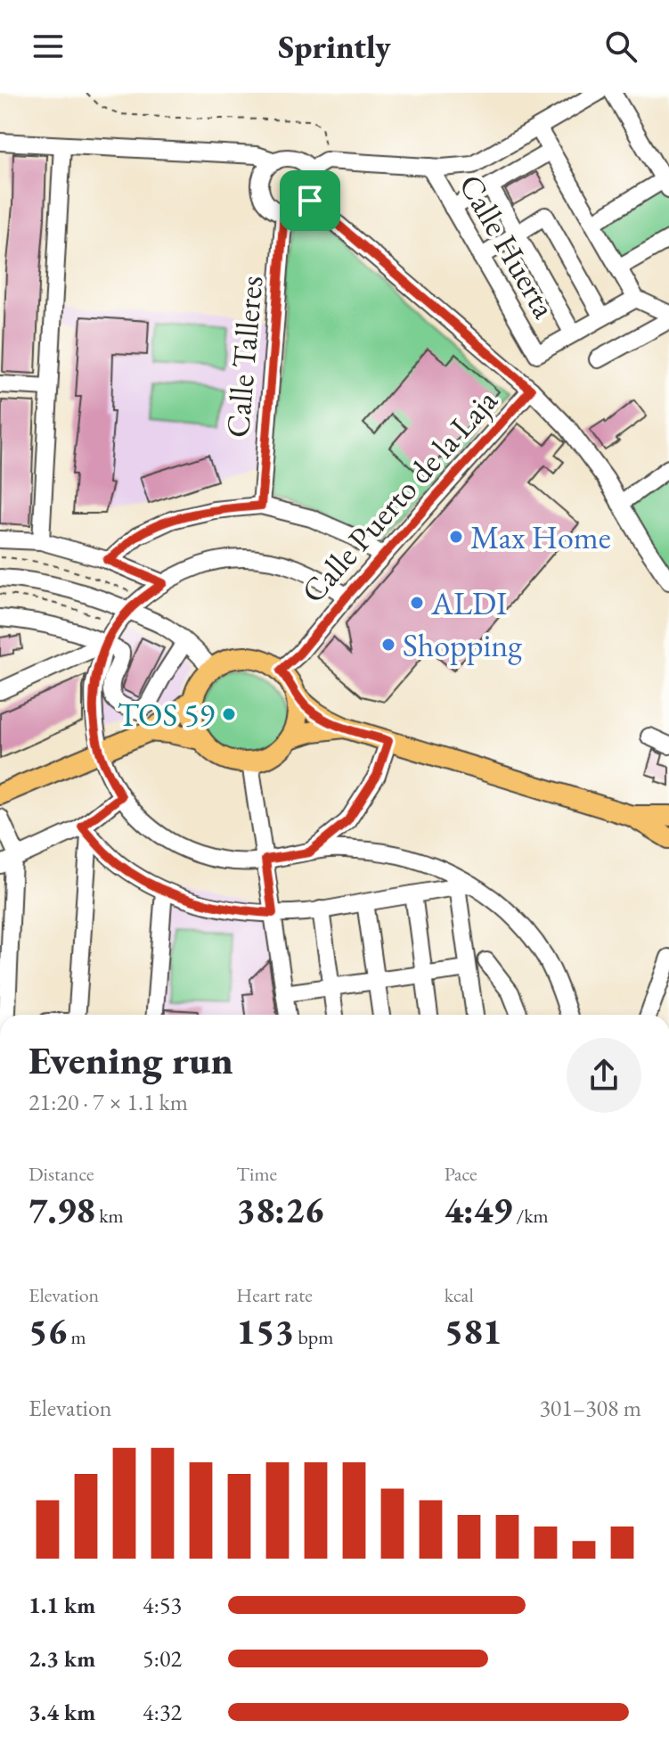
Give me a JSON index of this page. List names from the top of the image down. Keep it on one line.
{"streets":{"street":["Calle Huerta","Calle Talleres","Calle Puerto de la Laja"]},"places":["Max Home","ALDI","Shopping","TOS 59"],"page":{"header":"Sprintly","heading":["Evening run","21:20 · 7 × 1.1 km"],"stats":[["Distance","7.98 km"],["Time","38:26"],["Pace","4:49 /km"],["Elevation","56 m"],["Heart rate","153 bpm"],["kcal","581"]],"chart":["Elevation","301–308 m"],"list":[{"name":"1.1 km","note":"4:53"},{"name":"2.3 km","note":"5:02"},{"name":"3.4 km","note":"4:32"}]}}
